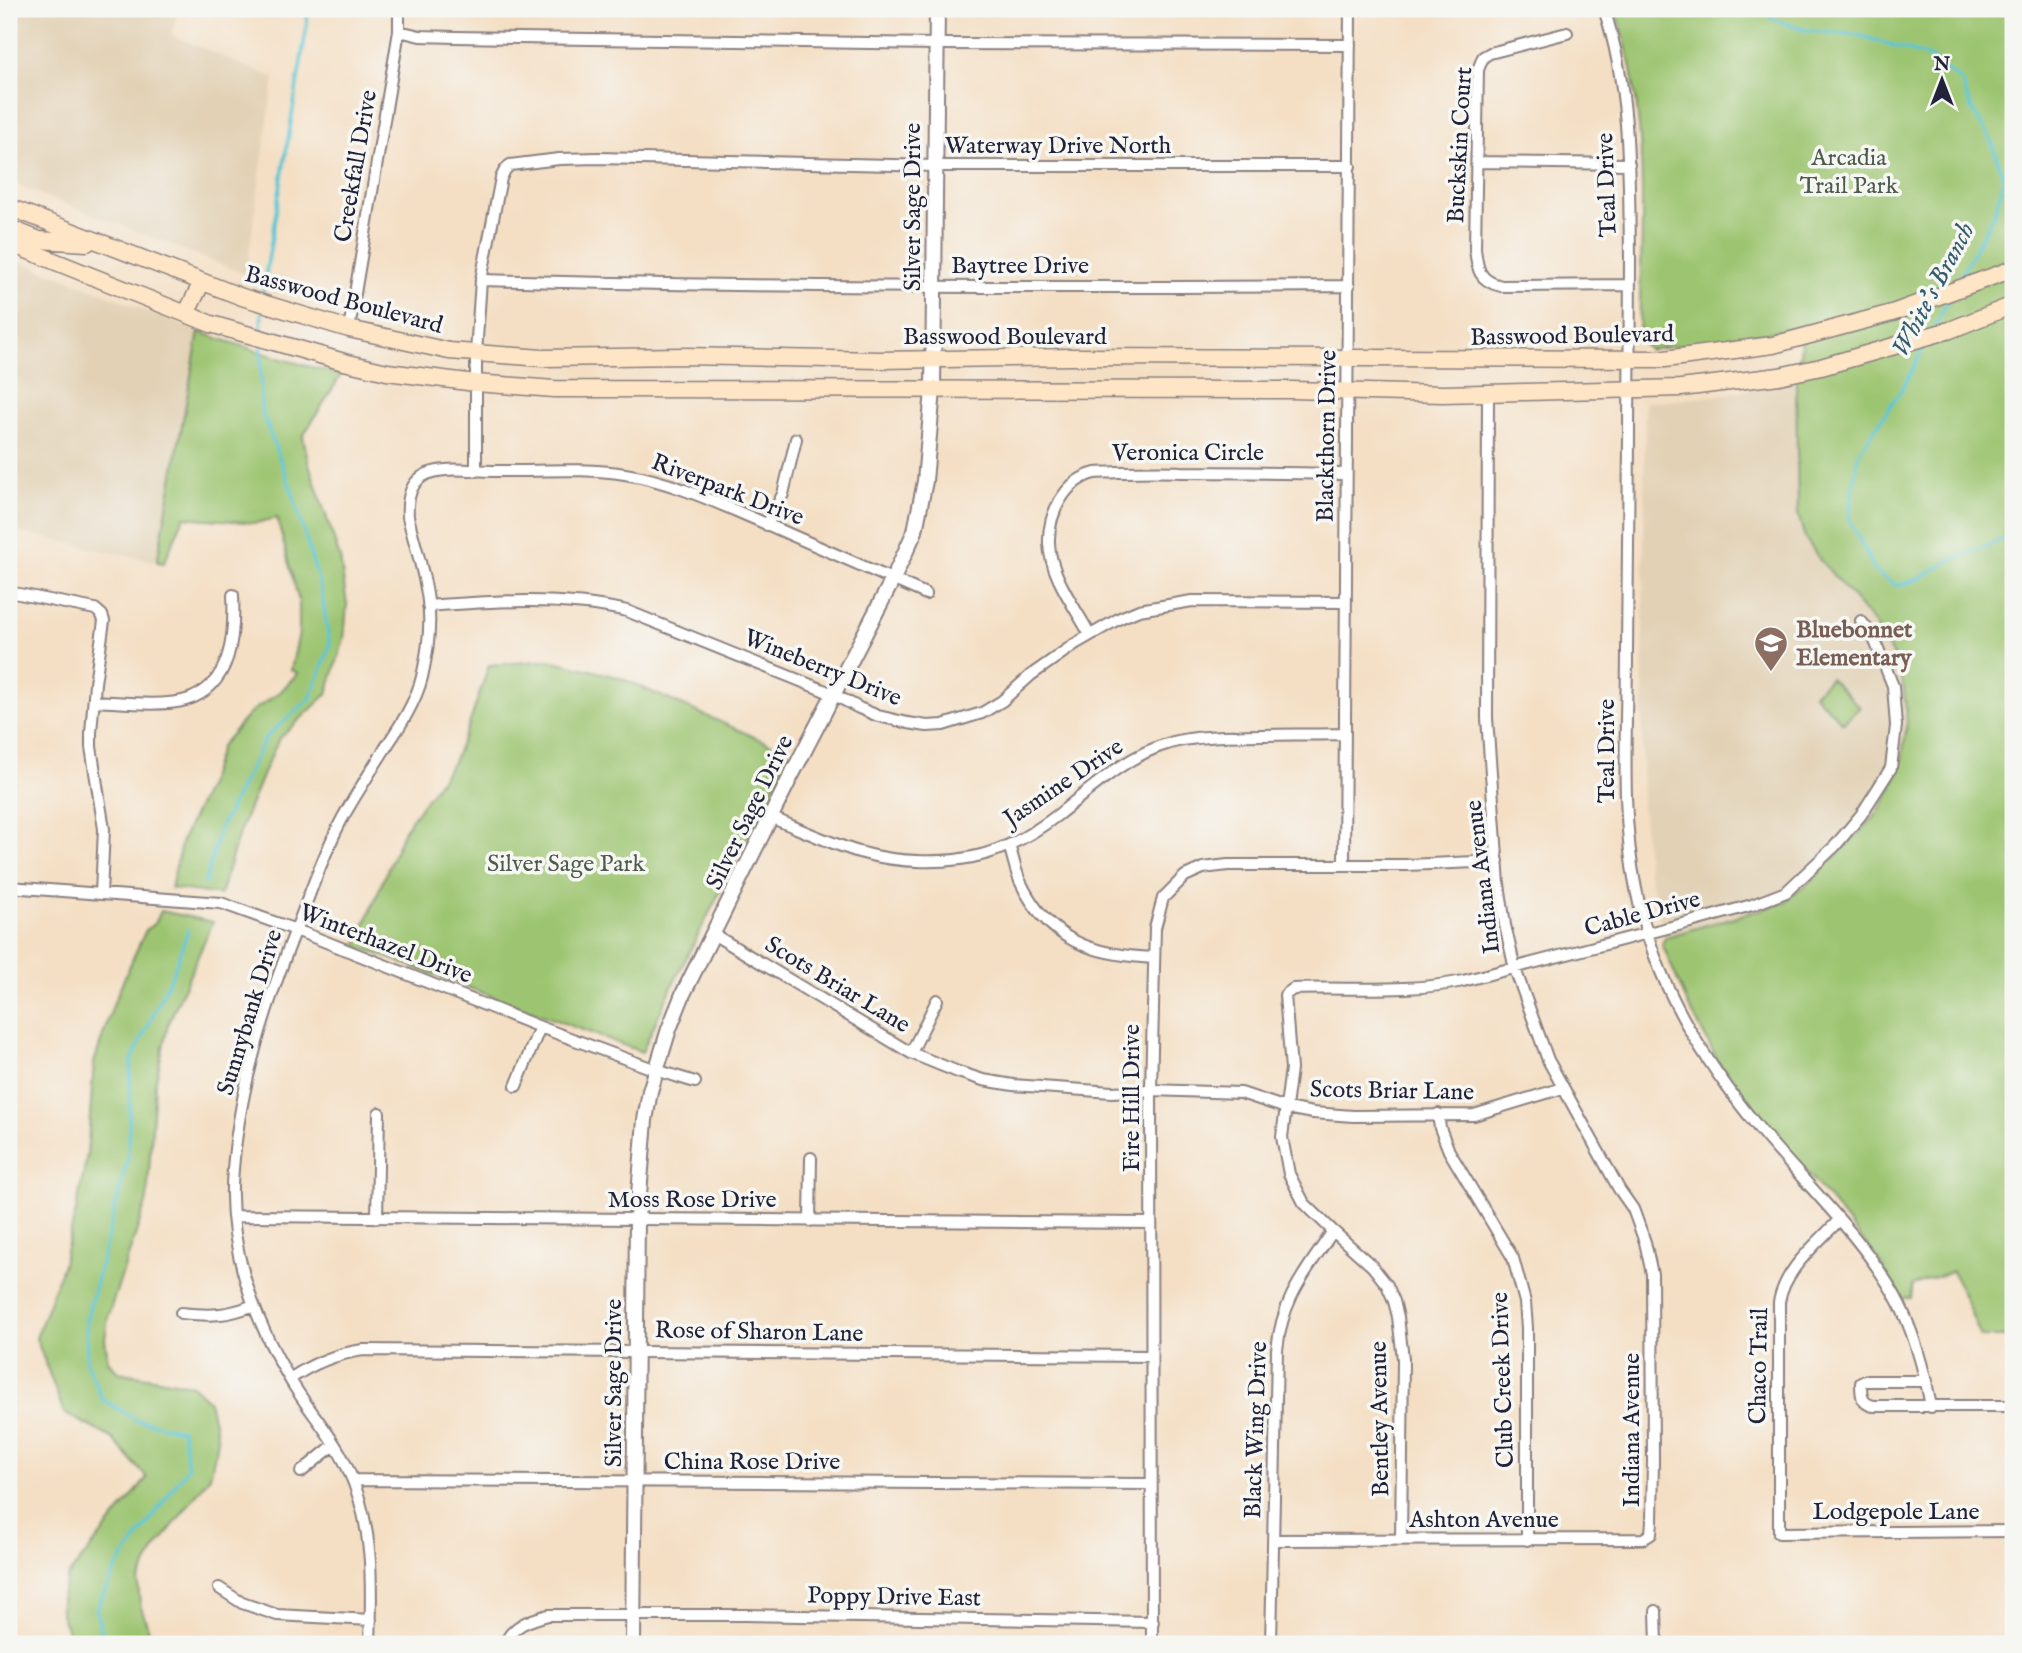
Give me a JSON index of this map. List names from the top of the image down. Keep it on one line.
{"streets":{"main road":["Basswood Boulevard"],"street":["Waterway Drive North","Buckskin Court","Creekfall Drive","Teal Drive","Silver Sage Drive","Baytree Drive","Blackthorn Drive","Veronica Circle","Riverpark Drive","Wineberry Drive","Jasmine Drive","Indiana Avenue","Cable Drive","Winterhazel Drive","Scots Briar Lane","Sunnybank Drive","Fire Hill Drive","Moss Rose Drive","Rose of Sharon Lane","Chaco Trail","Club Creek Drive","Bentley Avenue","Black Wing Drive","China Rose Drive","Lodgepole Lane","Ashton Avenue","Poppy Drive East"]},"crossings":[["Waterway Drive North","Silver Sage Drive"],["Waterway Drive North","Baytree Drive"],["Waterway Drive North","Blackthorn Drive"],["Buckskin Court","Teal Drive"],["Creekfall Drive","Basswood Boulevard"],["Teal Drive","Basswood Boulevard"],["Teal Drive","Cable Drive"],["Teal Drive","Chaco Trail"],["Silver Sage Drive","Baytree Drive"],["Silver Sage Drive","Basswood Boulevard"],["Silver Sage Drive","Riverpark Drive"],["Silver Sage Drive","Wineberry Drive"],["Silver Sage Drive","Jasmine Drive"],["Silver Sage Drive","Winterhazel Drive"],["Silver Sage Drive","Scots Briar Lane"],["Silver Sage Drive","Moss Rose Drive"],["Silver Sage Drive","Rose of Sharon Lane"],["Silver Sage Drive","China Rose Drive"],["Silver Sage Drive","Poppy Drive East"],["Baytree Drive","Blackthorn Drive"],["Basswood Boulevard","Blackthorn Drive"],["Blackthorn Drive","Veronica Circle"],["Blackthorn Drive","Wineberry Drive"],["Blackthorn Drive","Jasmine Drive"],["Blackthorn Drive","Fire Hill Drive"],["Veronica Circle","Wineberry Drive"],["Riverpark Drive","Sunnybank Drive"],["Wineberry Drive","Sunnybank Drive"],["Indiana Avenue","Cable Drive"],["Indiana Avenue","Scots Briar Lane"],["Indiana Avenue","Fire Hill Drive"],["Indiana Avenue","Ashton Avenue"],["Cable Drive","Bentley Avenue"],["Winterhazel Drive","Sunnybank Drive"],["Scots Briar Lane","Fire Hill Drive"],["Scots Briar Lane","Club Creek Drive"],["Scots Briar Lane","Bentley Avenue"],["Sunnybank Drive","Moss Rose Drive"],["Sunnybank Drive","Rose of Sharon Lane"],["Sunnybank Drive","China Rose Drive"],["Fire Hill Drive","Moss Rose Drive"],["Fire Hill Drive","Rose of Sharon Lane"],["Fire Hill Drive","China Rose Drive"],["Fire Hill Drive","Poppy Drive East"],["Chaco Trail","Lodgepole Lane"],["Club Creek Drive","Ashton Avenue"],["Bentley Avenue","Black Wing Drive"],["Bentley Avenue","Ashton Avenue"],["Black Wing Drive","Ashton Avenue"]],"water":["White's Branch"],"parks":["Arcadia Trail Park","Silver Sage Park"],"places":{"school or university":["Bluebonnet Elementary"]},"north":"top"}
